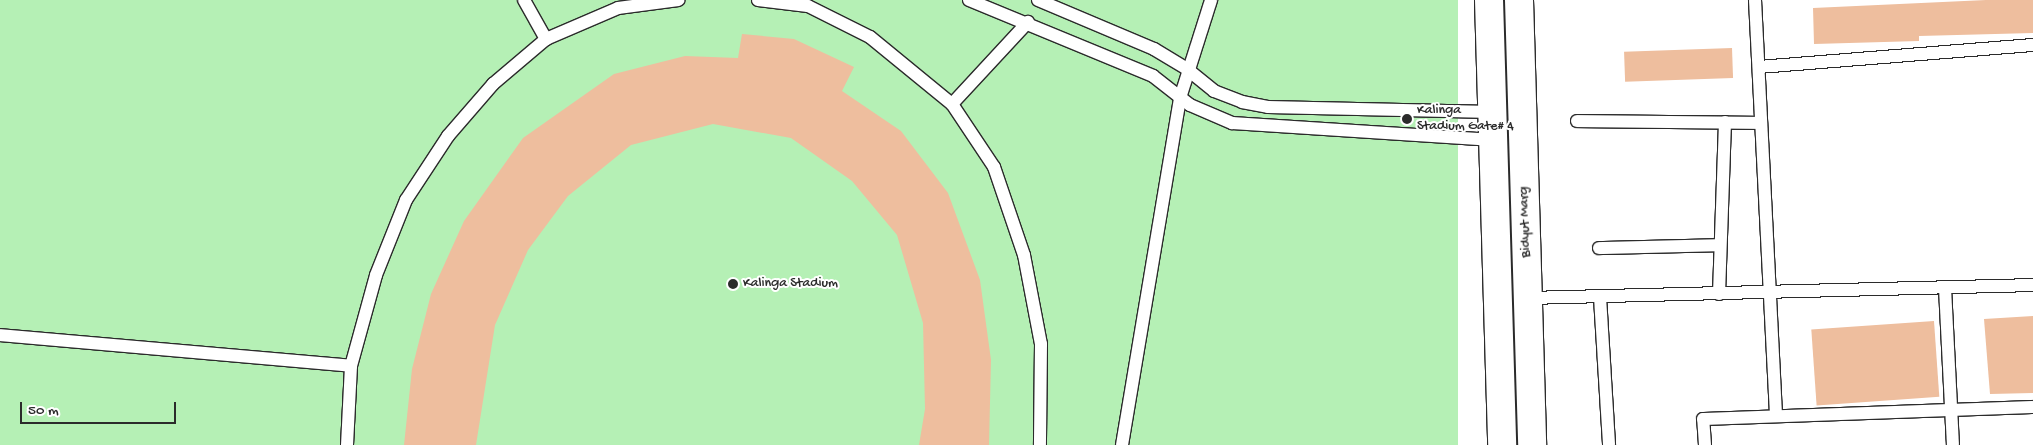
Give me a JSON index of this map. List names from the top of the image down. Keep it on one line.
{"streets":{"main road":["Bidyut Marg"]},"places":["Kalinga Stadium Gate# 4","Kalinga Stadium"],"scale_bar":"50 m"}
